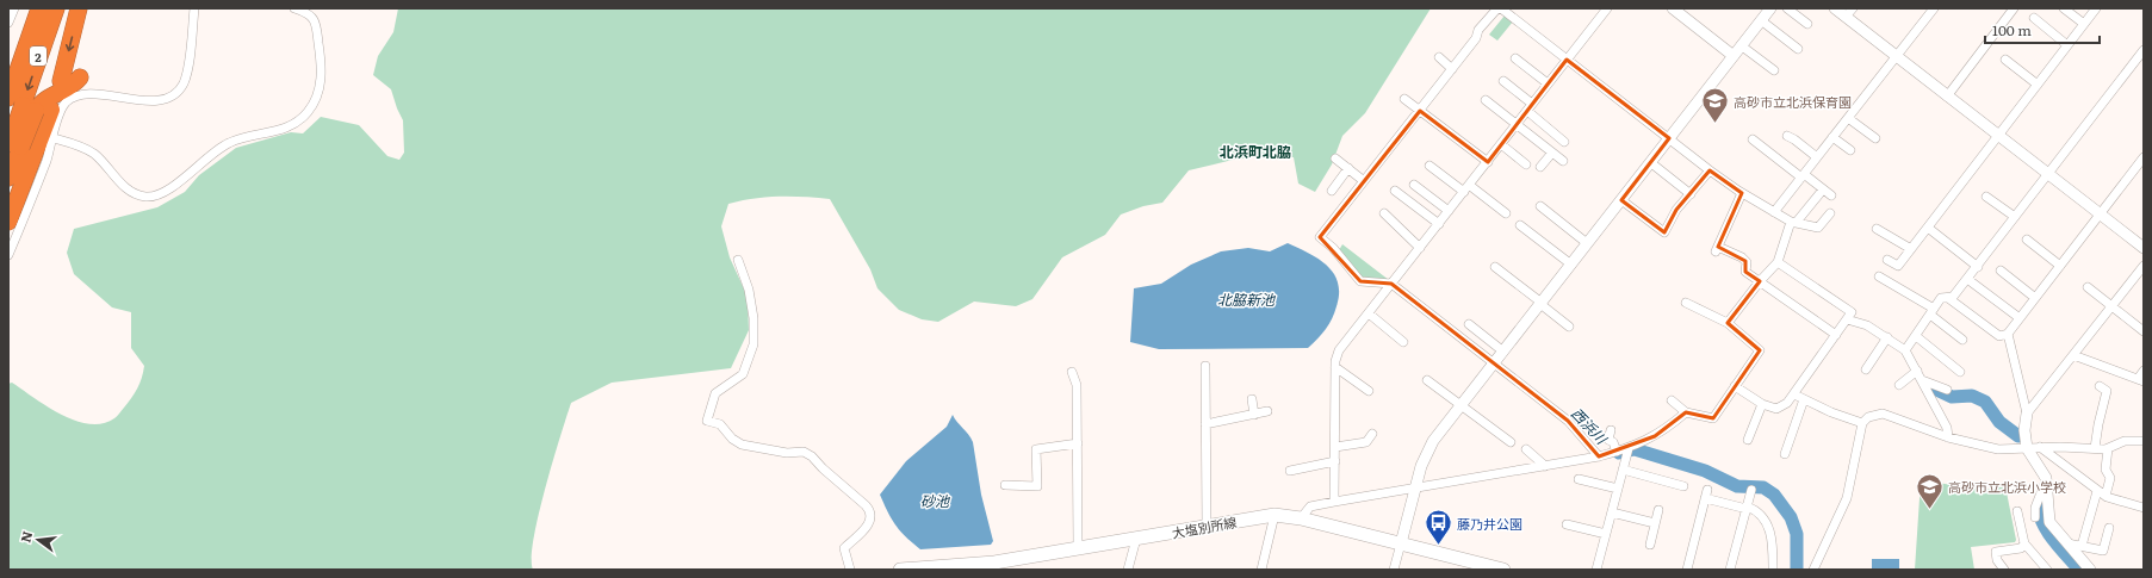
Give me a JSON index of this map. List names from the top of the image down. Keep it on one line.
{"streets":{"highway":["2"],"main road":["大塩別所線"]},"districts":["北浜町北脇"],"water":["北脇新池","西浜川","砂池"],"places":{"school or university":["高砂市立北浜保育園","高砂市立北浜小学校"],"bus stop":["藤乃井公園"]},"scale_bar":"100 m","north":"left"}
